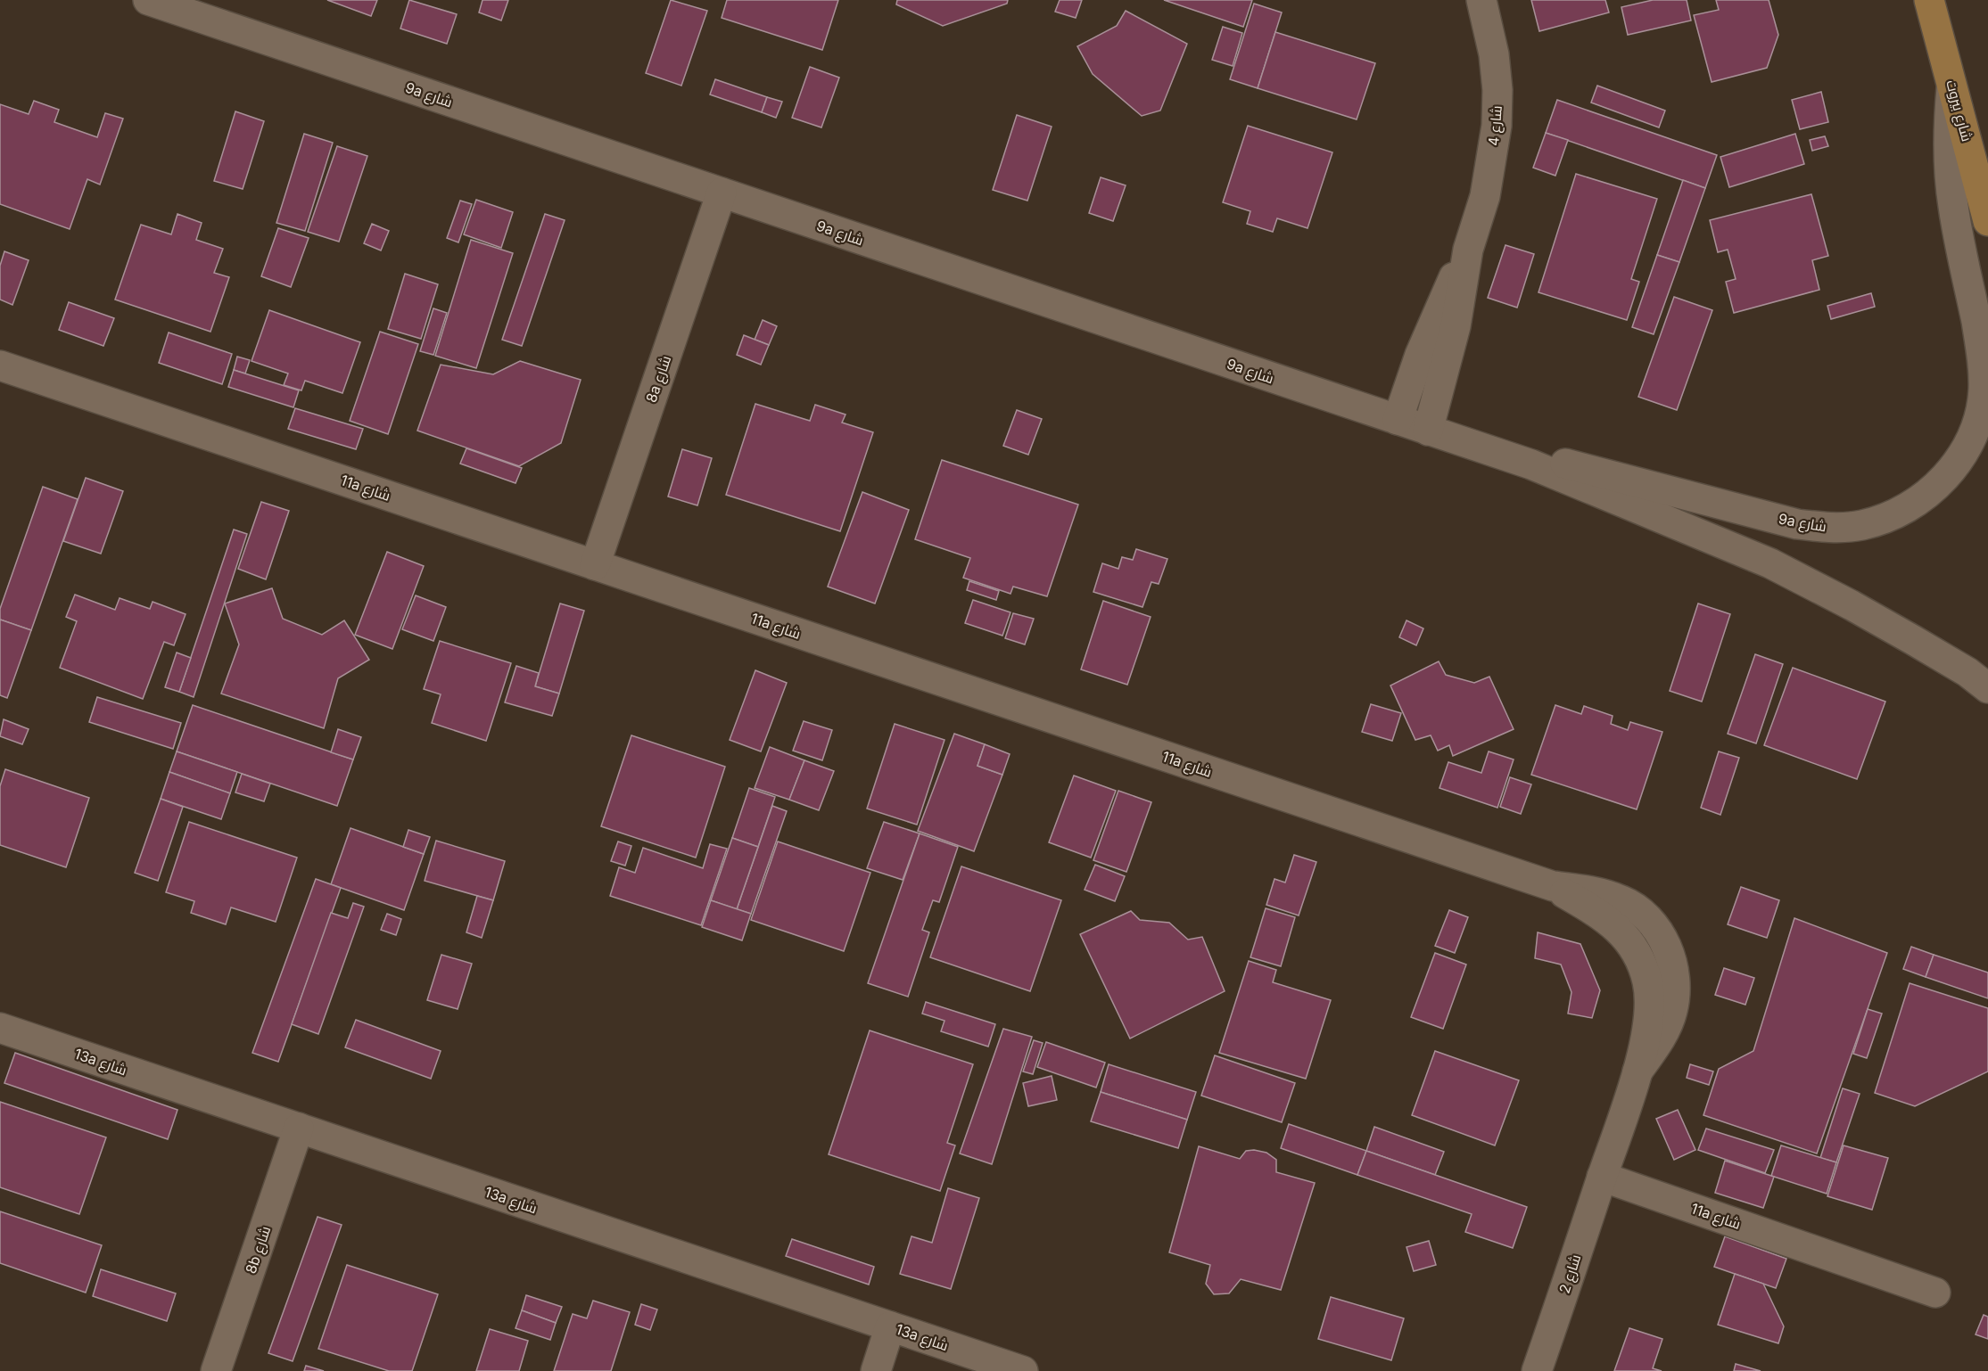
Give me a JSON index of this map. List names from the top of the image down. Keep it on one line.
{"streets":{"main road":["شارع بيروت"],"street":["9a شارع","شارع 4","8a شارع","11a شارع","13a شارع","8b شارع","شارع 2"]},"crossings":[["9a شارع","شارع بيروت"],["9a شارع","شارع 4"],["9a شارع","8a شارع"],["8a شارع","11a شارع"],["11a شارع","شارع 2"],["13a شارع","8b شارع"]]}
